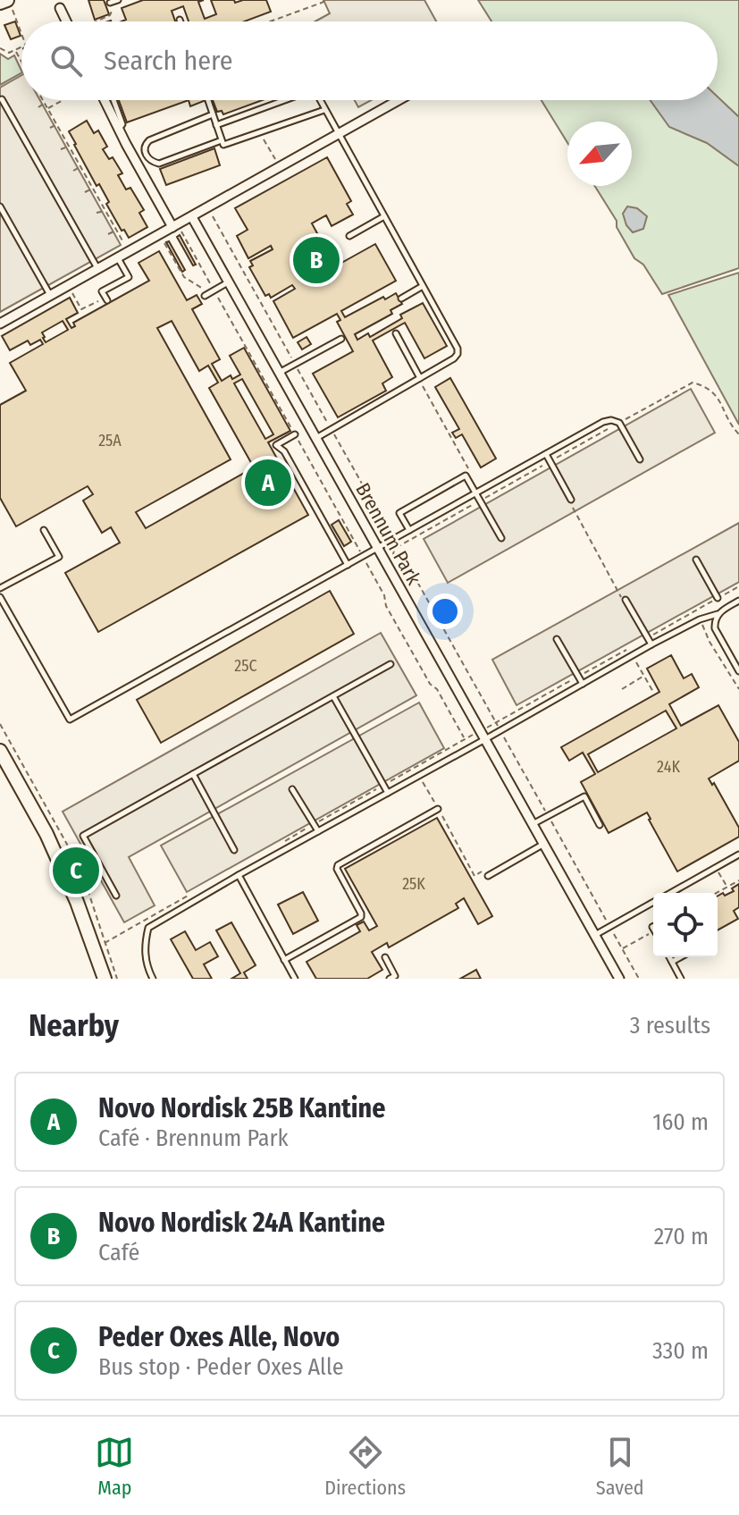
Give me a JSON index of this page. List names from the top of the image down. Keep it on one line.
{"streets":{"street":["Brennum Park"]},"house_numbers":["25A","25C","24K","25K"],"north":"bottom left","page":{"search":"Search here","pins":["B","A","C"],"heading":["Nearby","3 results"],"list":[{"mark":"A","name":"Novo Nordisk 25B Kantine","note":"Café · Brennum Park","value":"160 m"},{"mark":"B","name":"Novo Nordisk 24A Kantine","note":"Café","value":"270 m"},{"mark":"C","name":"Peder Oxes Alle, Novo","note":"Bus stop · Peder Oxes Alle","value":"330 m"}],"nav":["Map","Directions","Saved"]}}
